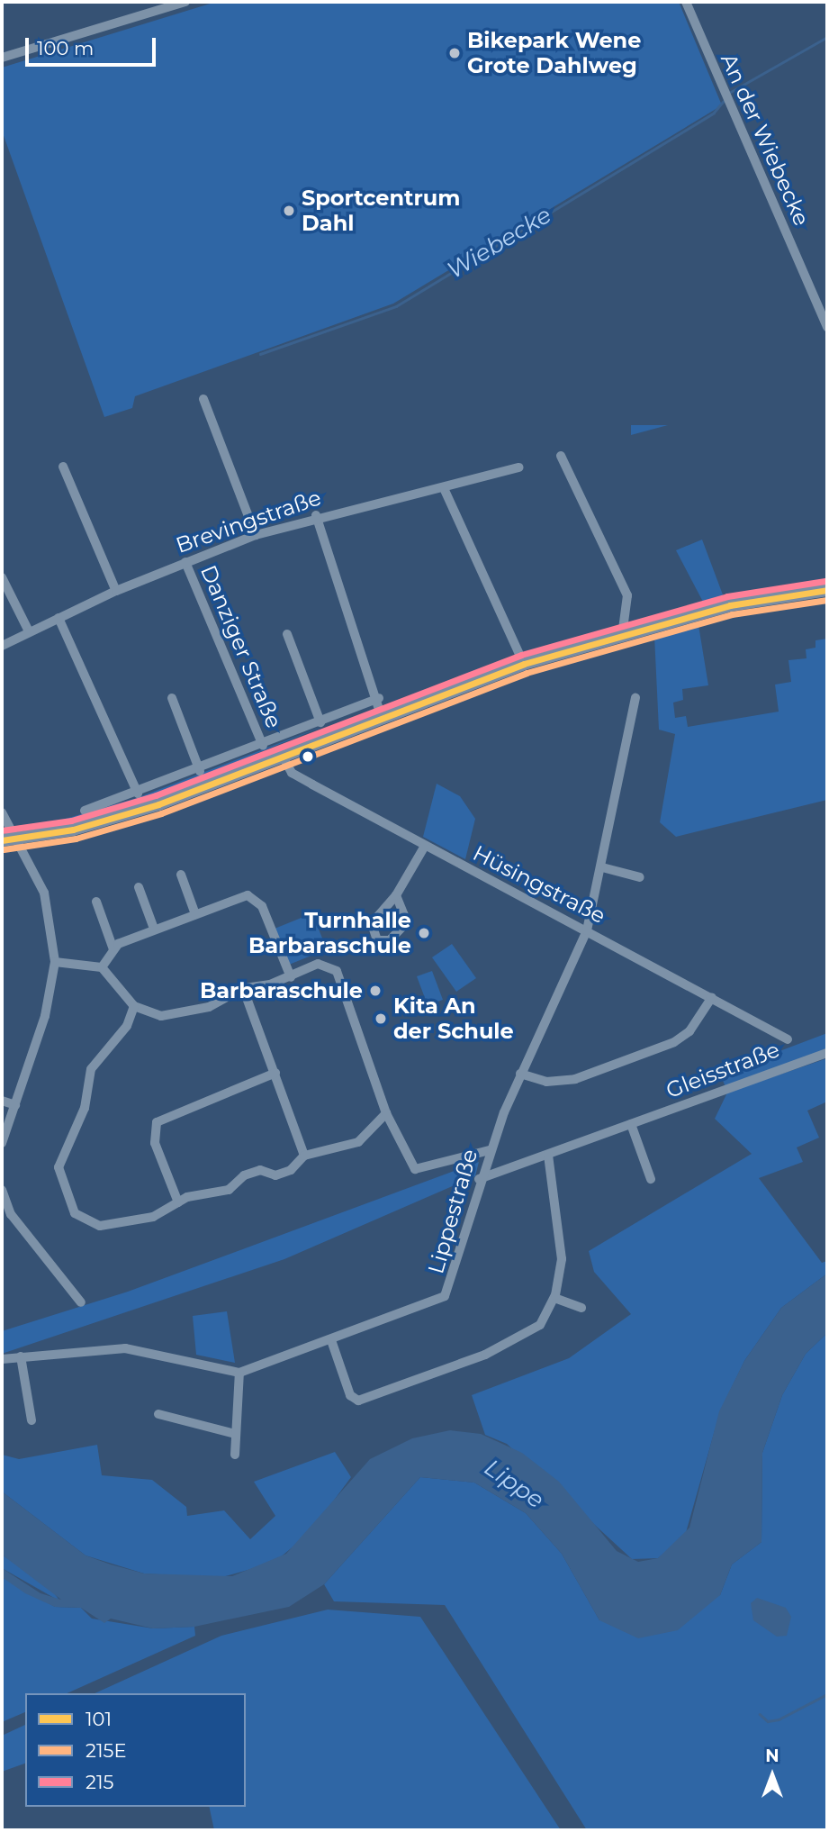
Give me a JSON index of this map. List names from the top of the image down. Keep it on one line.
{"streets":{"street":["An der Wiebecke","Brevingstraße","Danziger Straße","Hüsingstraße","Gleisstraße","Lippestraße"]},"crossings":[["Brevingstraße","Danziger Straße"],["Hüsingstraße","Lippestraße"],["Gleisstraße","Lippestraße"]],"water":["Wiebecke","Lippe"],"places":["Bikepark Wene Grote Dahlweg","Sportcentrum Dahl","Turnhalle Barbaraschule","Barbaraschule","Kita An der Schule"],"lines":["transit line 215","transit line 101","transit line 215E"],"legend":["101","215E","215"],"scale_bar":"100 m","north":"top"}
